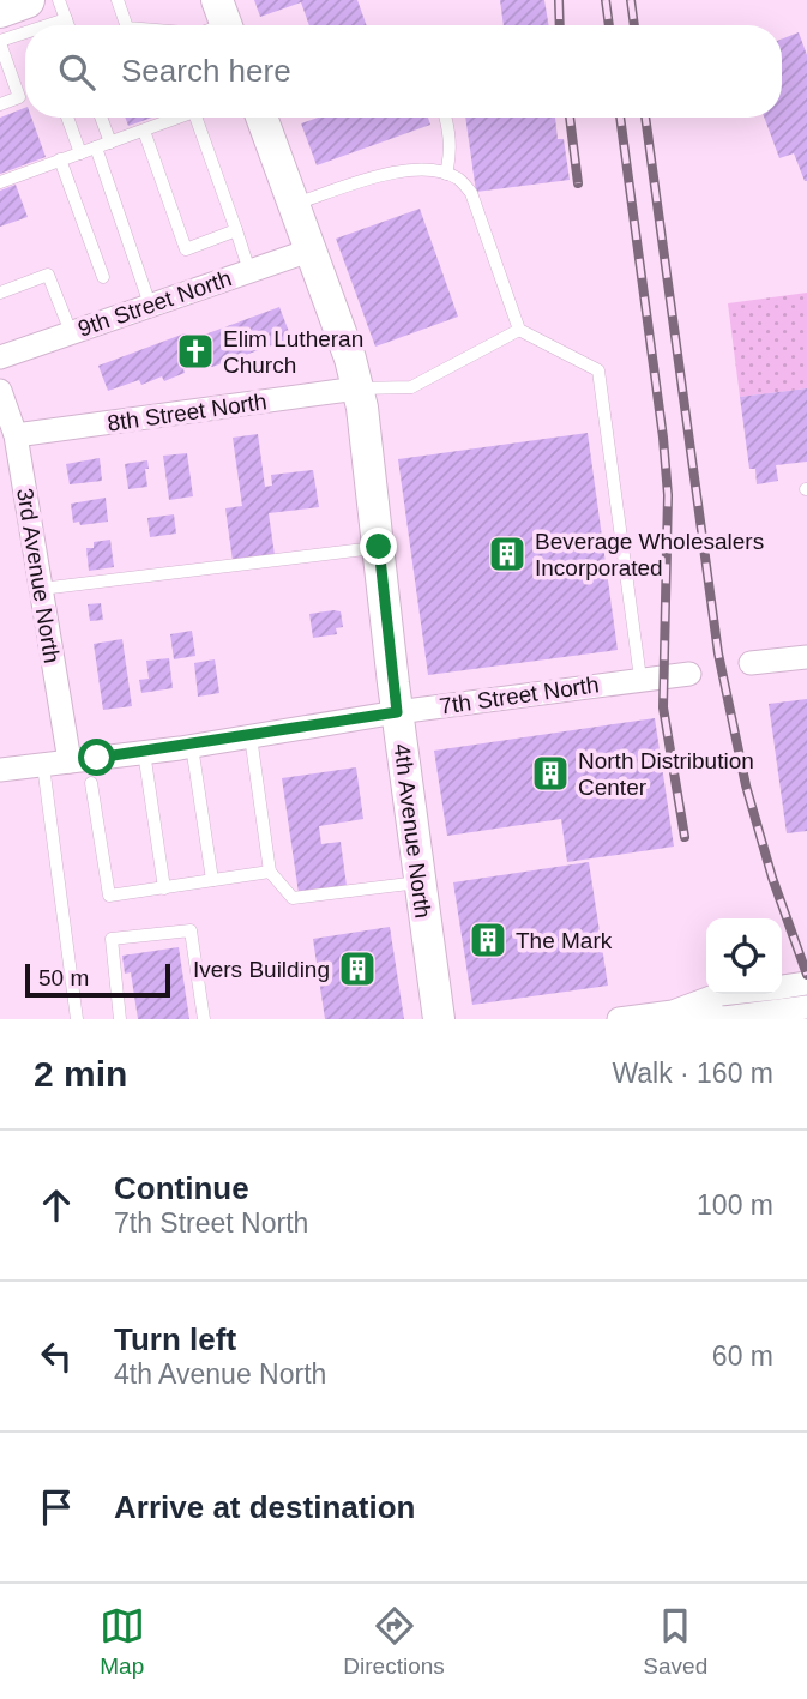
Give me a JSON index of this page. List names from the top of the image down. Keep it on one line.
{"streets":{"street":["9th Street North","8th Street North","3rd Avenue North","7th Street North","4th Avenue North"]},"crossings":[["9th Street North","4th Avenue North"],["8th Street North","3rd Avenue North"],["8th Street North","4th Avenue North"],["3rd Avenue North","7th Street North"],["7th Street North","4th Avenue North"]],"places":{"church":["Elim Lutheran Church"],"building":["Beverage Wholesalers Incorporated","North Distribution Center","The Mark","Ivers Building"]},"scale_bar":"50 m","page":{"search":"Search here","scale":"50 m","heading":["2 min","Walk · 160 m"],"list":[["Continue","7th Street North","100 m"],["Turn left","4th Avenue North","60 m"],"Arrive at destination"],"nav":["Map","Directions","Saved"]}}
